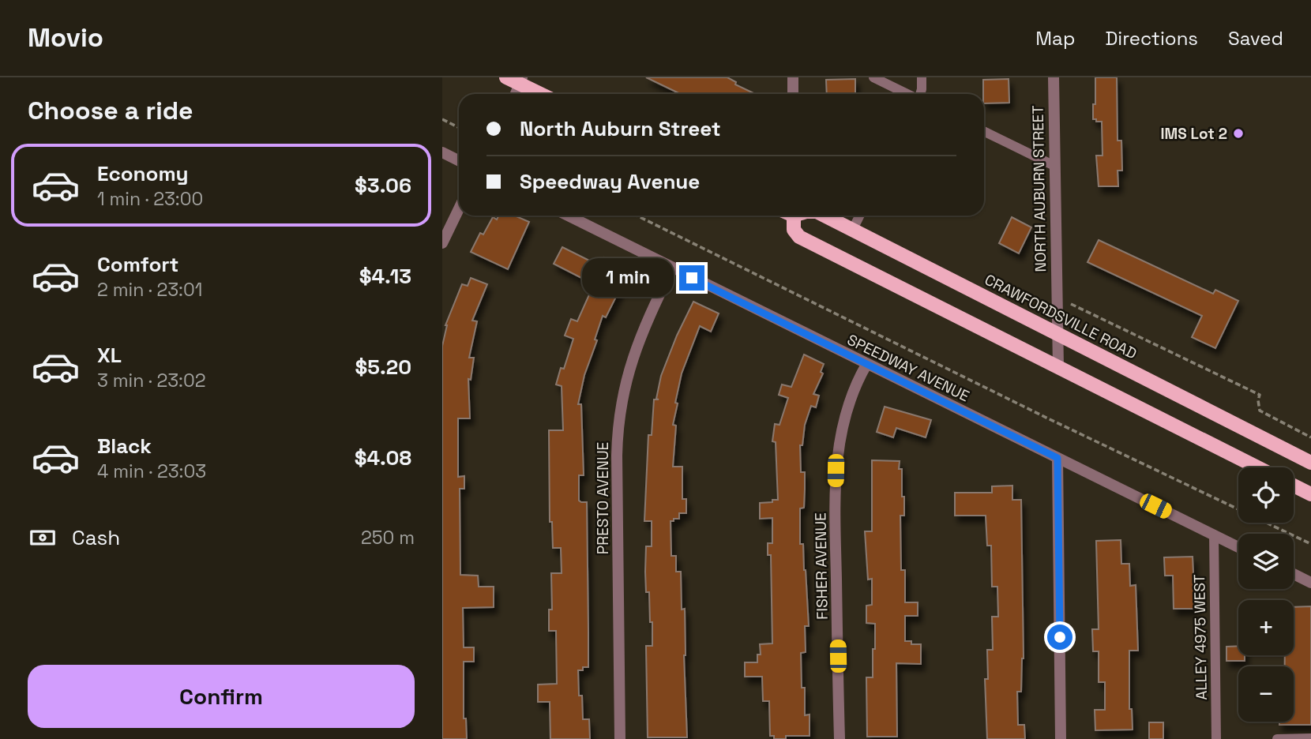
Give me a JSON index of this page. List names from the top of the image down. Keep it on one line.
{"streets":{"main road":["CRAWFORDSVILLE ROAD"],"street":["NORTH AUBURN STREET","SPEEDWAY AVENUE","PRESTO AVENUE","FISHER AVENUE"],"lane":["ALLEY 4975 WEST"]},"crossings":[["NORTH AUBURN STREET","CRAWFORDSVILLE ROAD"],["SPEEDWAY AVENUE","PRESTO AVENUE"],["SPEEDWAY AVENUE","FISHER AVENUE"],["SPEEDWAY AVENUE","ALLEY 4975 WEST"]],"places":["IMS Lot 2"],"page":{"header":"Movio","nav":["Map","Directions","Saved"],"heading":"Choose a ride","banner":["North Auburn Street","Speedway Avenue"],"list":[{"name":"Economy","note":"1 min · 23:00","value":"$3.06"},{"name":"Comfort","note":"2 min · 23:01","value":"$4.13"},{"name":"XL","note":"3 min · 23:02","value":"$5.20"},{"name":"Black","note":"4 min · 23:03","value":"$4.08"}],"bubble":"1 min","map_buttons":["+","−"],"pay":["Cash","250 m"],"buttons":"Confirm"}}
